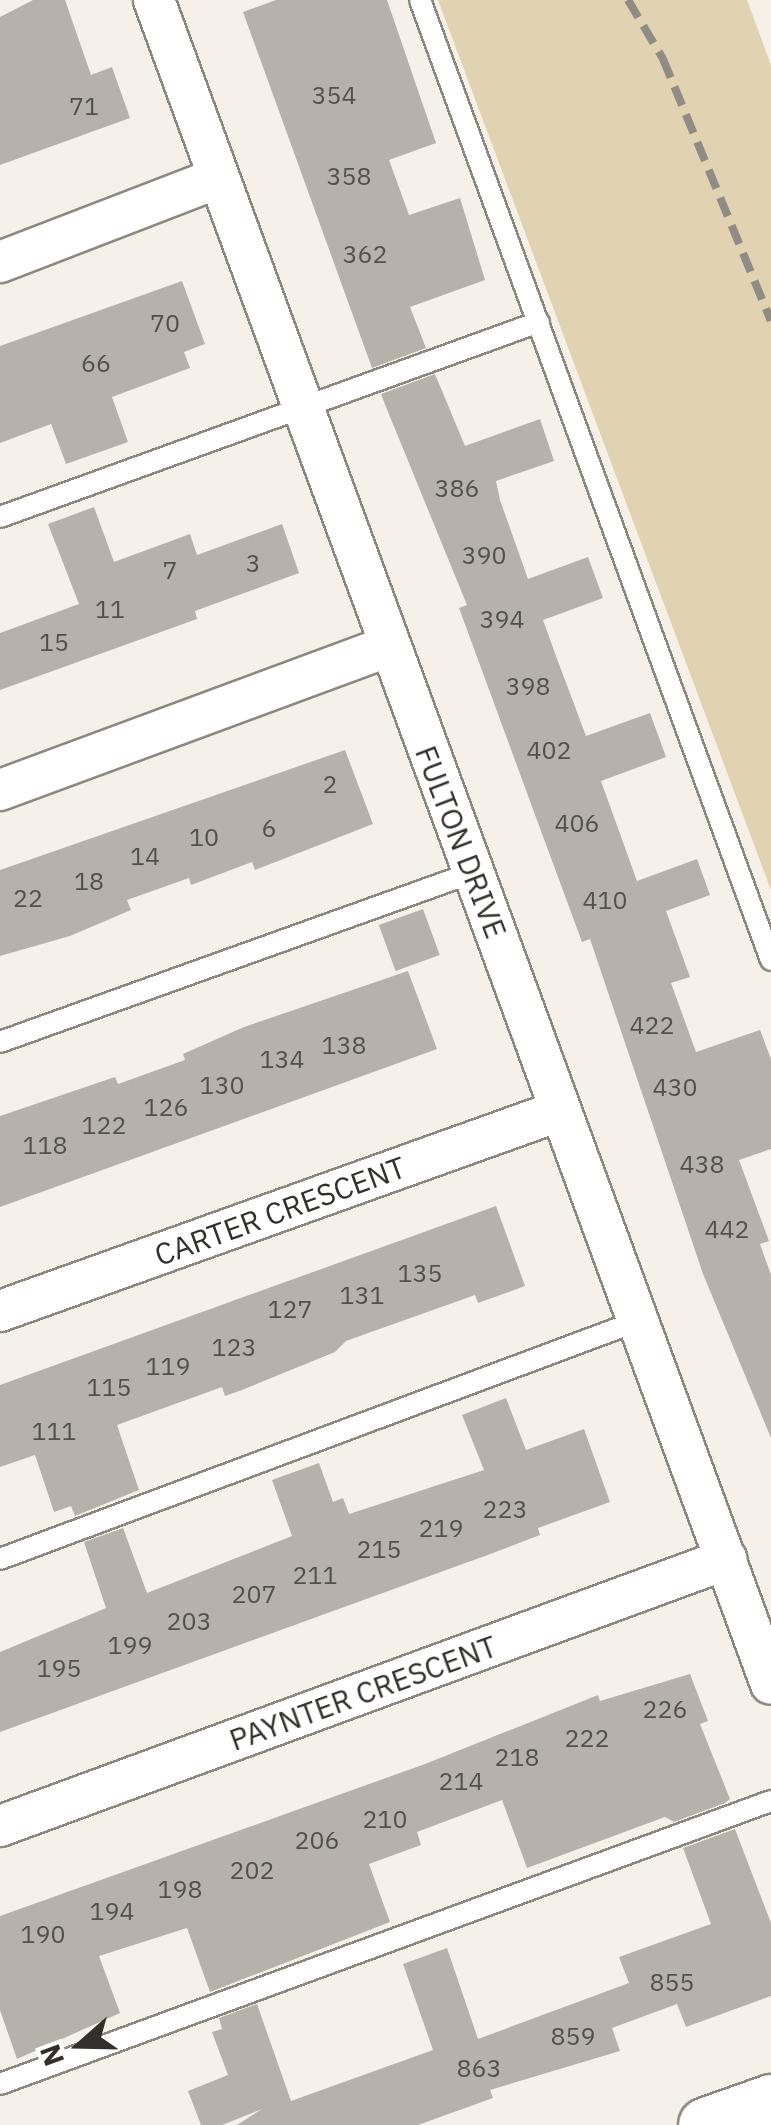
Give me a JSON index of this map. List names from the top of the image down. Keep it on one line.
{"streets":{"street":["FULTON DRIVE","CARTER CRESCENT","PAYNTER CRESCENT"]},"crossings":[["FULTON DRIVE","CARTER CRESCENT"],["FULTON DRIVE","PAYNTER CRESCENT"]],"house_numbers":["354","71","358","362","70","66","386","390","3","7","11","394","15","398","402","2","406","6","10","14","18","22","410","422","138","134","130","430","126","122","118","438","442","135","131","127","123","119","115","111","223","219","215","211","207","203","199","195","226","222","218","214","210","206","202","198","194","190","855","859","863"],"north":"left"}
